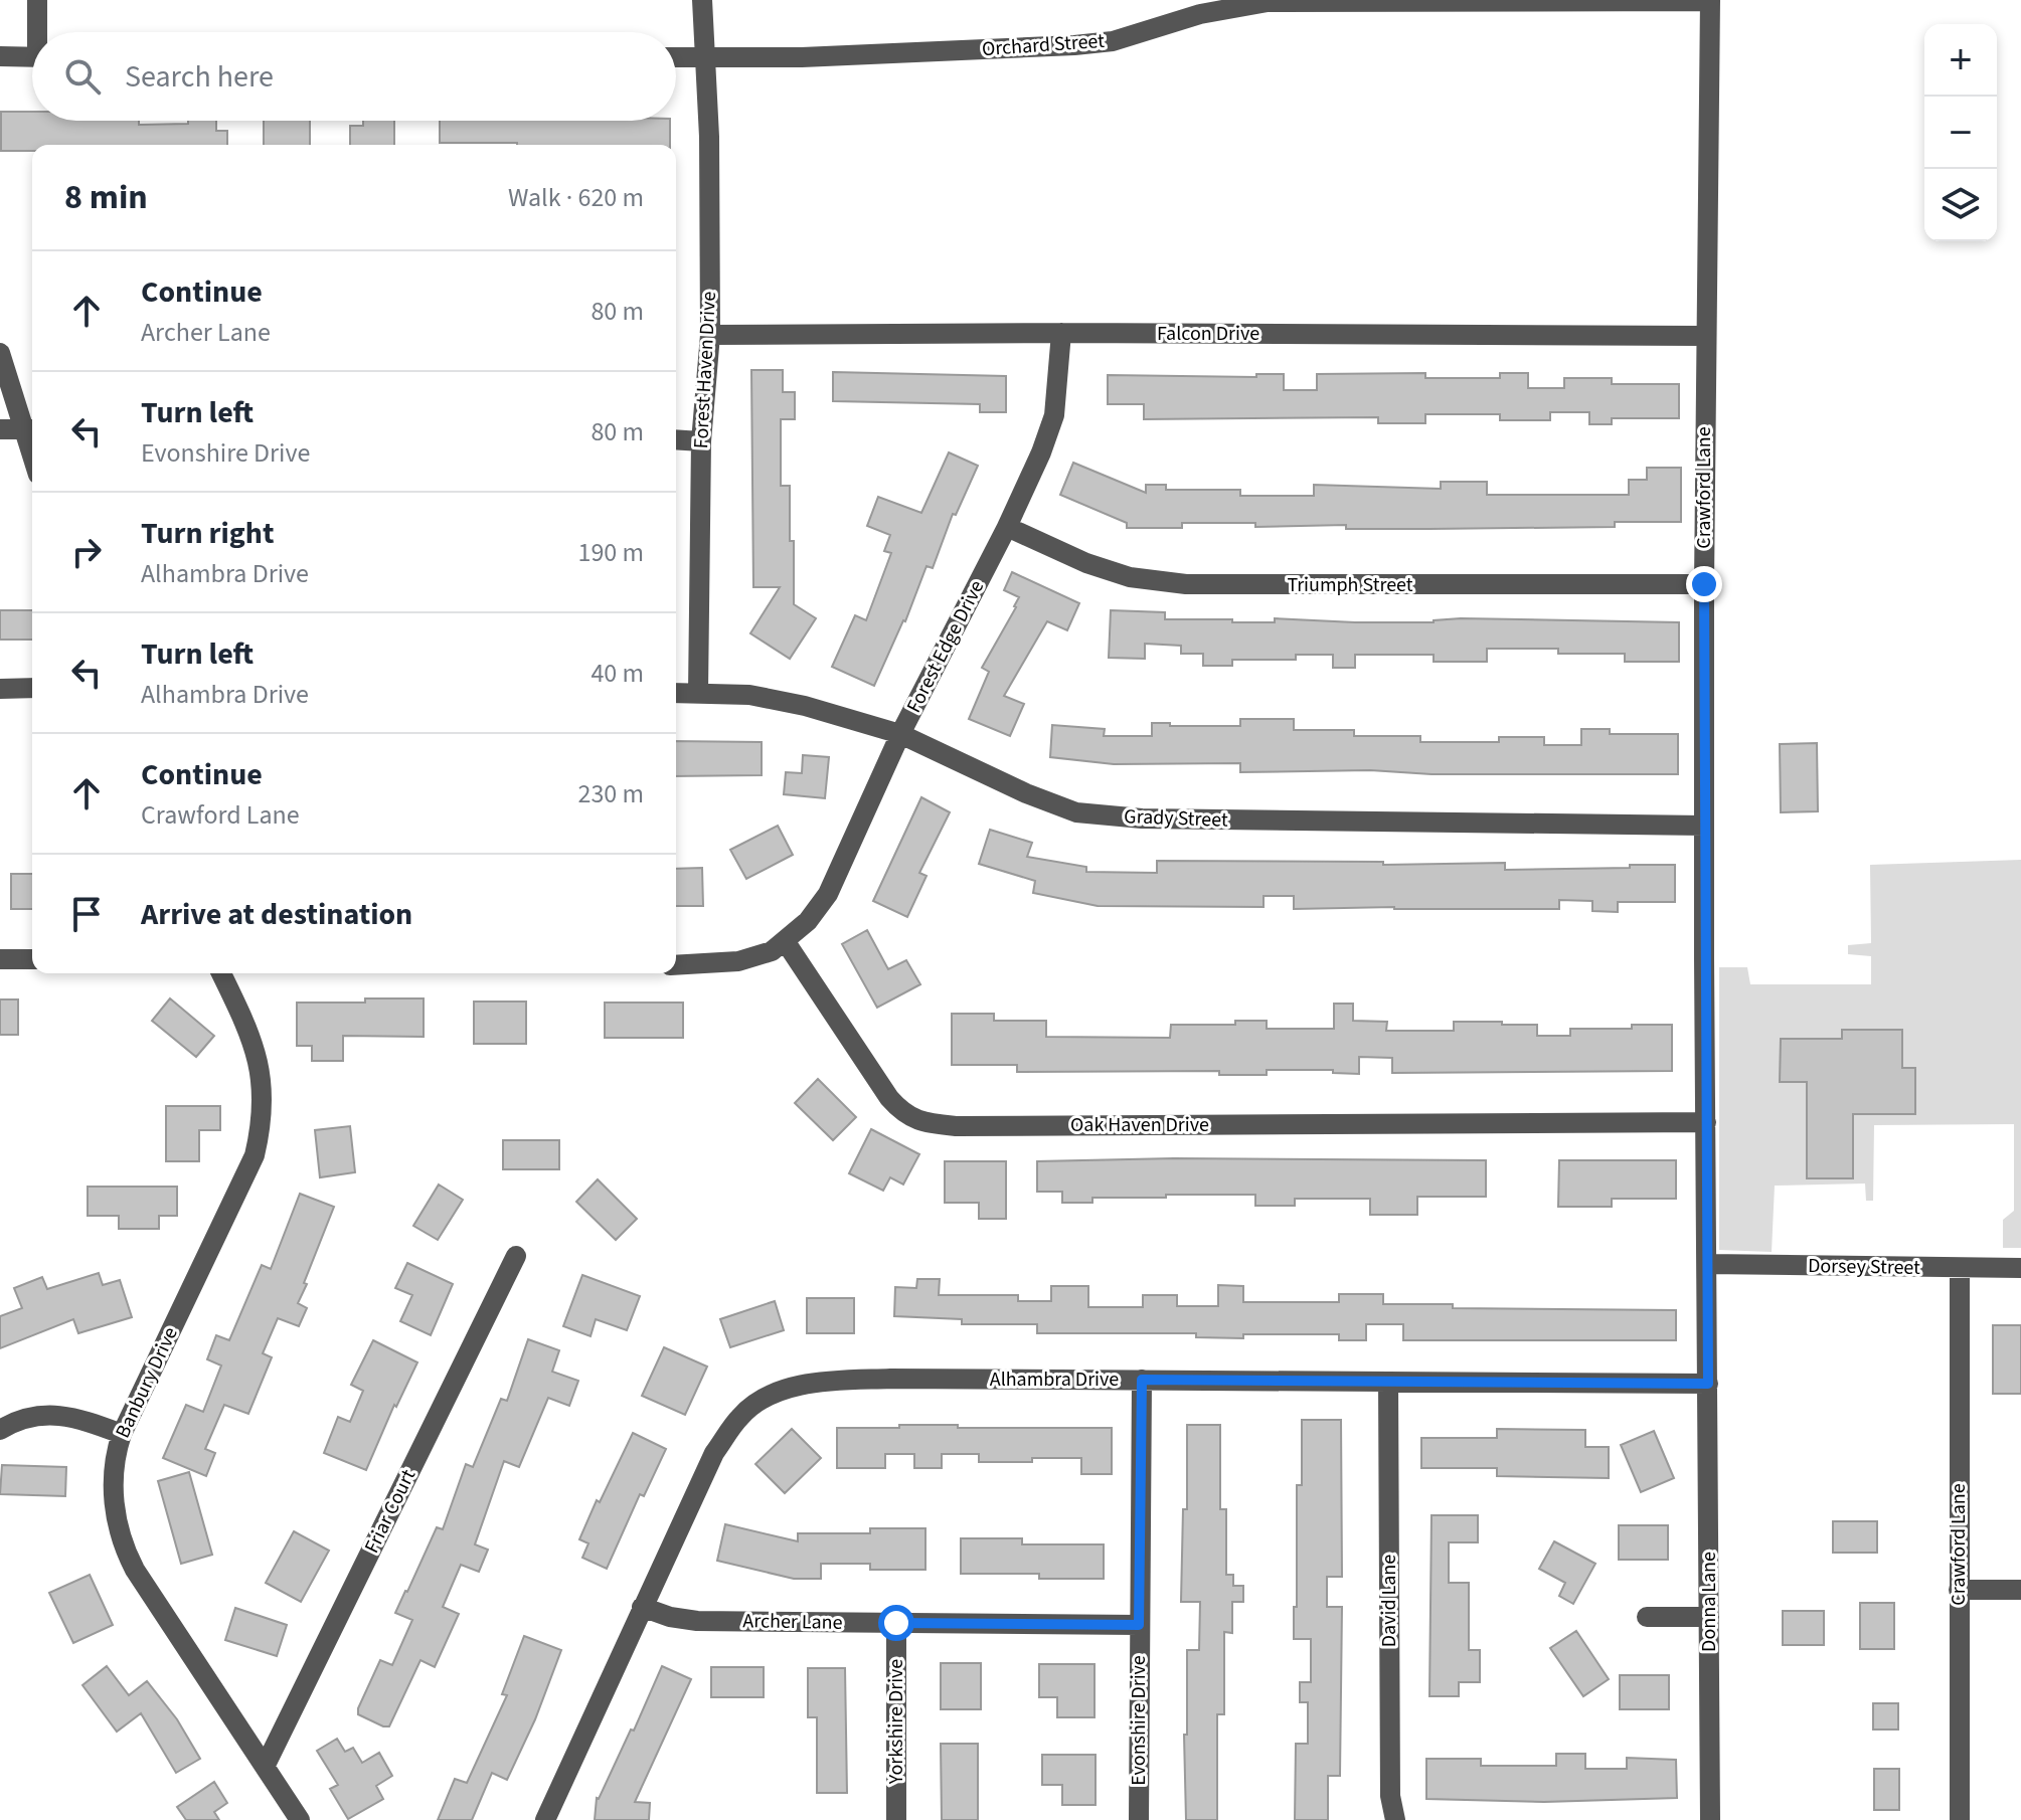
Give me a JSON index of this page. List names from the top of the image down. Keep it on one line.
{"streets":{"street":["Orchard Street","Falcon Drive","Forest Haven Drive","Crawford Lane","Triumph Street","Forest Edge Drive","Grady Street","Oak Haven Drive","Dorsey Street","Alhambra Drive","Banbury Drive","Friar Court","David Lane","Donna Lane","Archer Lane","Evonshire Drive","Yorkshire Drive"]},"crossings":[["Orchard Street","Forest Haven Drive"],["Orchard Street","Crawford Lane"],["Falcon Drive","Forest Haven Drive"],["Falcon Drive","Crawford Lane"],["Falcon Drive","Forest Edge Drive"],["Forest Haven Drive","Grady Street"],["Crawford Lane","Triumph Street"],["Crawford Lane","Grady Street"],["Crawford Lane","Oak Haven Drive"],["Crawford Lane","Dorsey Street"],["Triumph Street","Forest Edge Drive"],["Forest Edge Drive","Grady Street"],["Forest Edge Drive","Oak Haven Drive"],["Alhambra Drive","David Lane"],["Alhambra Drive","Donna Lane"],["Alhambra Drive","Archer Lane"],["Alhambra Drive","Evonshire Drive"],["Banbury Drive","Friar Court"],["Archer Lane","Evonshire Drive"],["Archer Lane","Yorkshire Drive"]],"page":{"map_buttons":["+","−"],"search":"Search here","heading":["8 min","Walk · 620 m"],"list":[["Continue","Archer Lane","80 m"],["Turn left","Evonshire Drive","80 m"],["Turn right","Alhambra Drive","190 m"],["Turn left","Alhambra Drive","40 m"],["Continue","Crawford Lane","230 m"],"Arrive at destination"]}}
